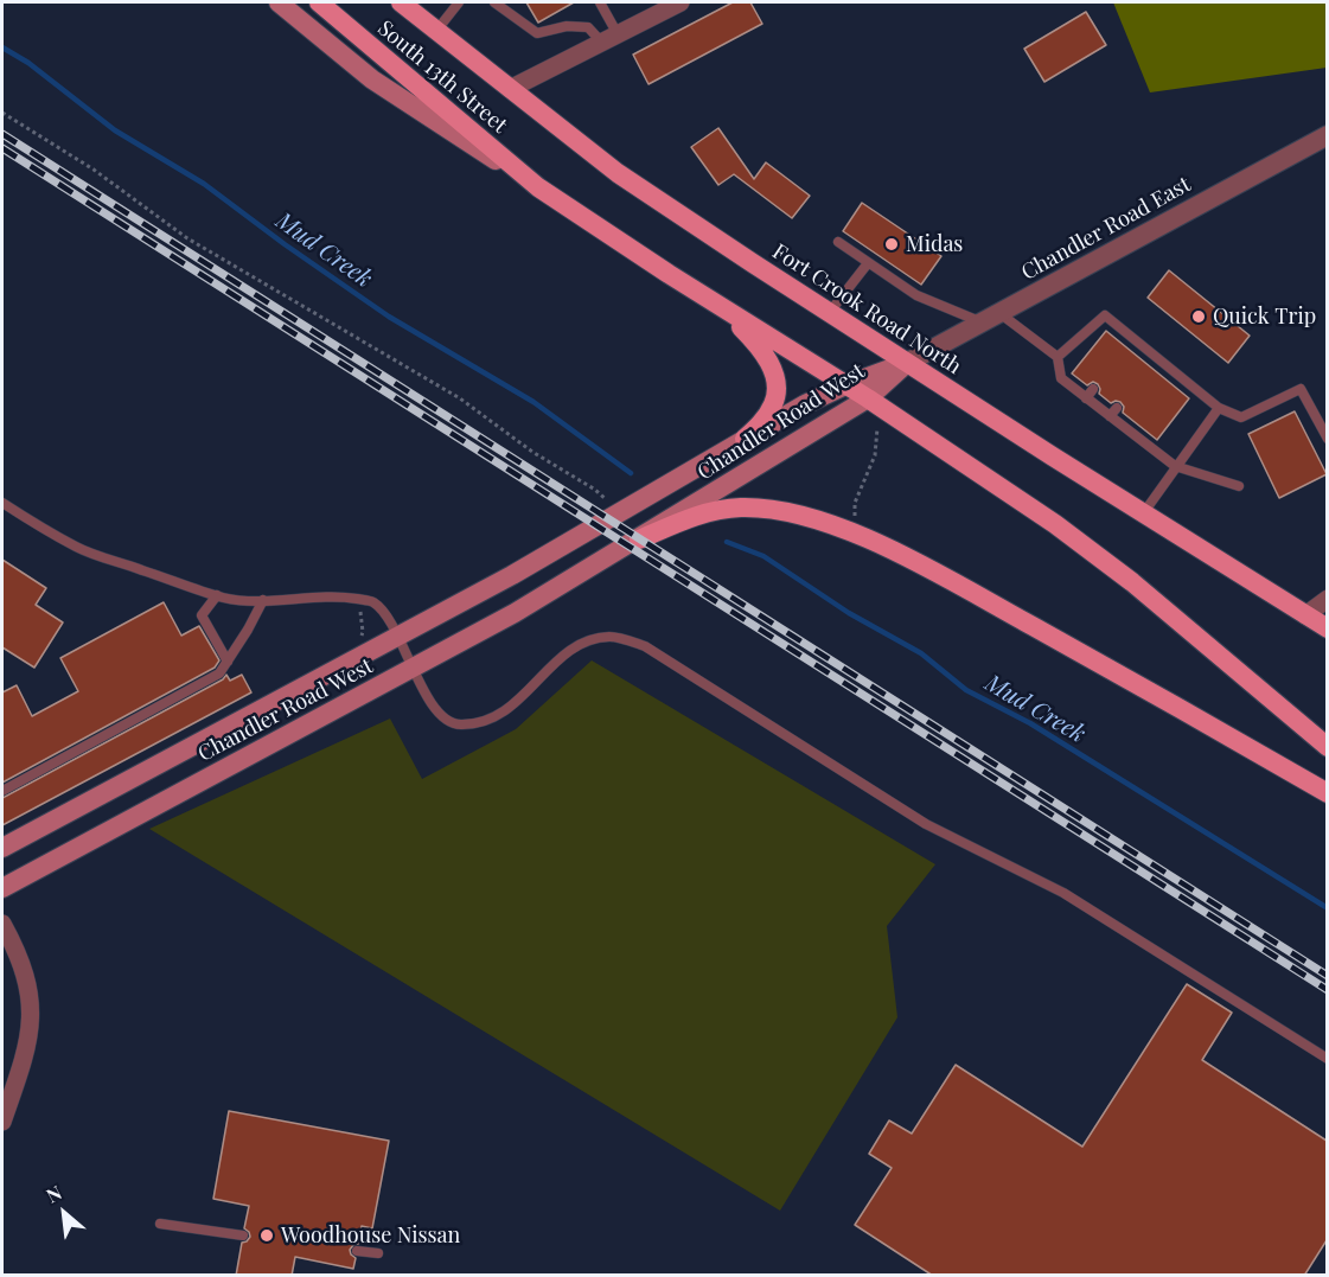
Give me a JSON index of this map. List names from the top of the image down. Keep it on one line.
{"streets":{"main road":["South 13th Street","Fort Crook Road North","Chandler Road West"],"street":["Chandler Road East"]},"crossings":[["Chandler Road East","Fort Crook Road North"],["Chandler Road East","Chandler Road West"],["Fort Crook Road North","Chandler Road West"]],"water":["Mud Creek"],"places":["Midas","Quick Trip","Woodhouse Nissan"],"north":"top left"}
